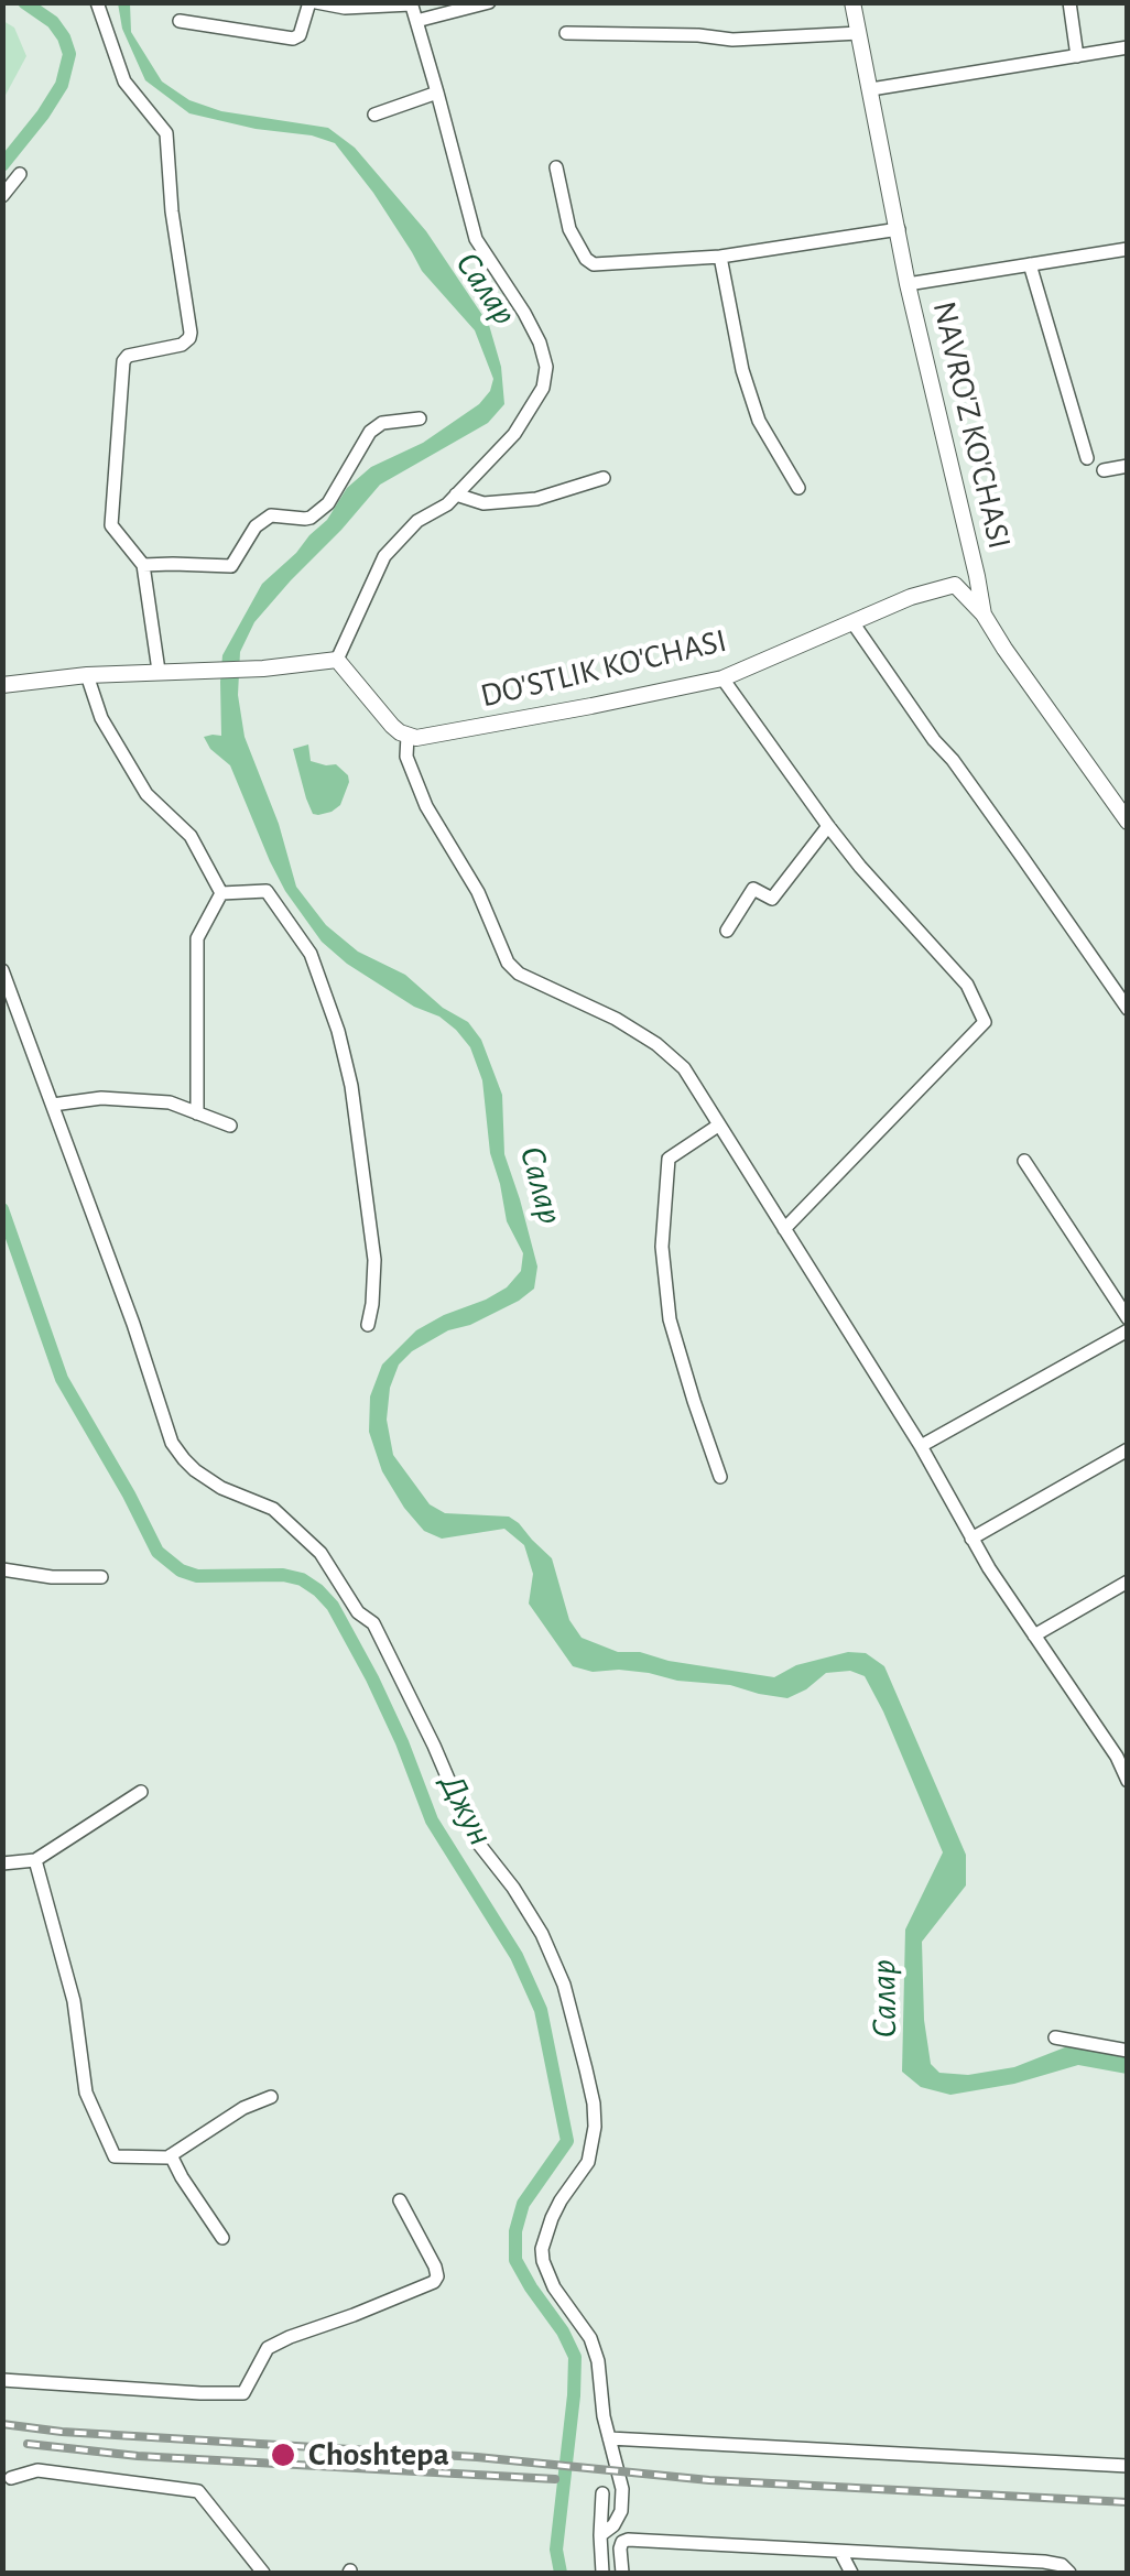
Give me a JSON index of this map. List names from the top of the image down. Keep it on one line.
{"streets":{"street":["NAVRO'Z KO'CHASI","DO'STLIK KO'CHASI"]},"crossings":[["NAVRO'Z KO'CHASI","DO'STLIK KO'CHASI"]],"water":["Салар","Джун"],"places":["Choshtepa"]}
